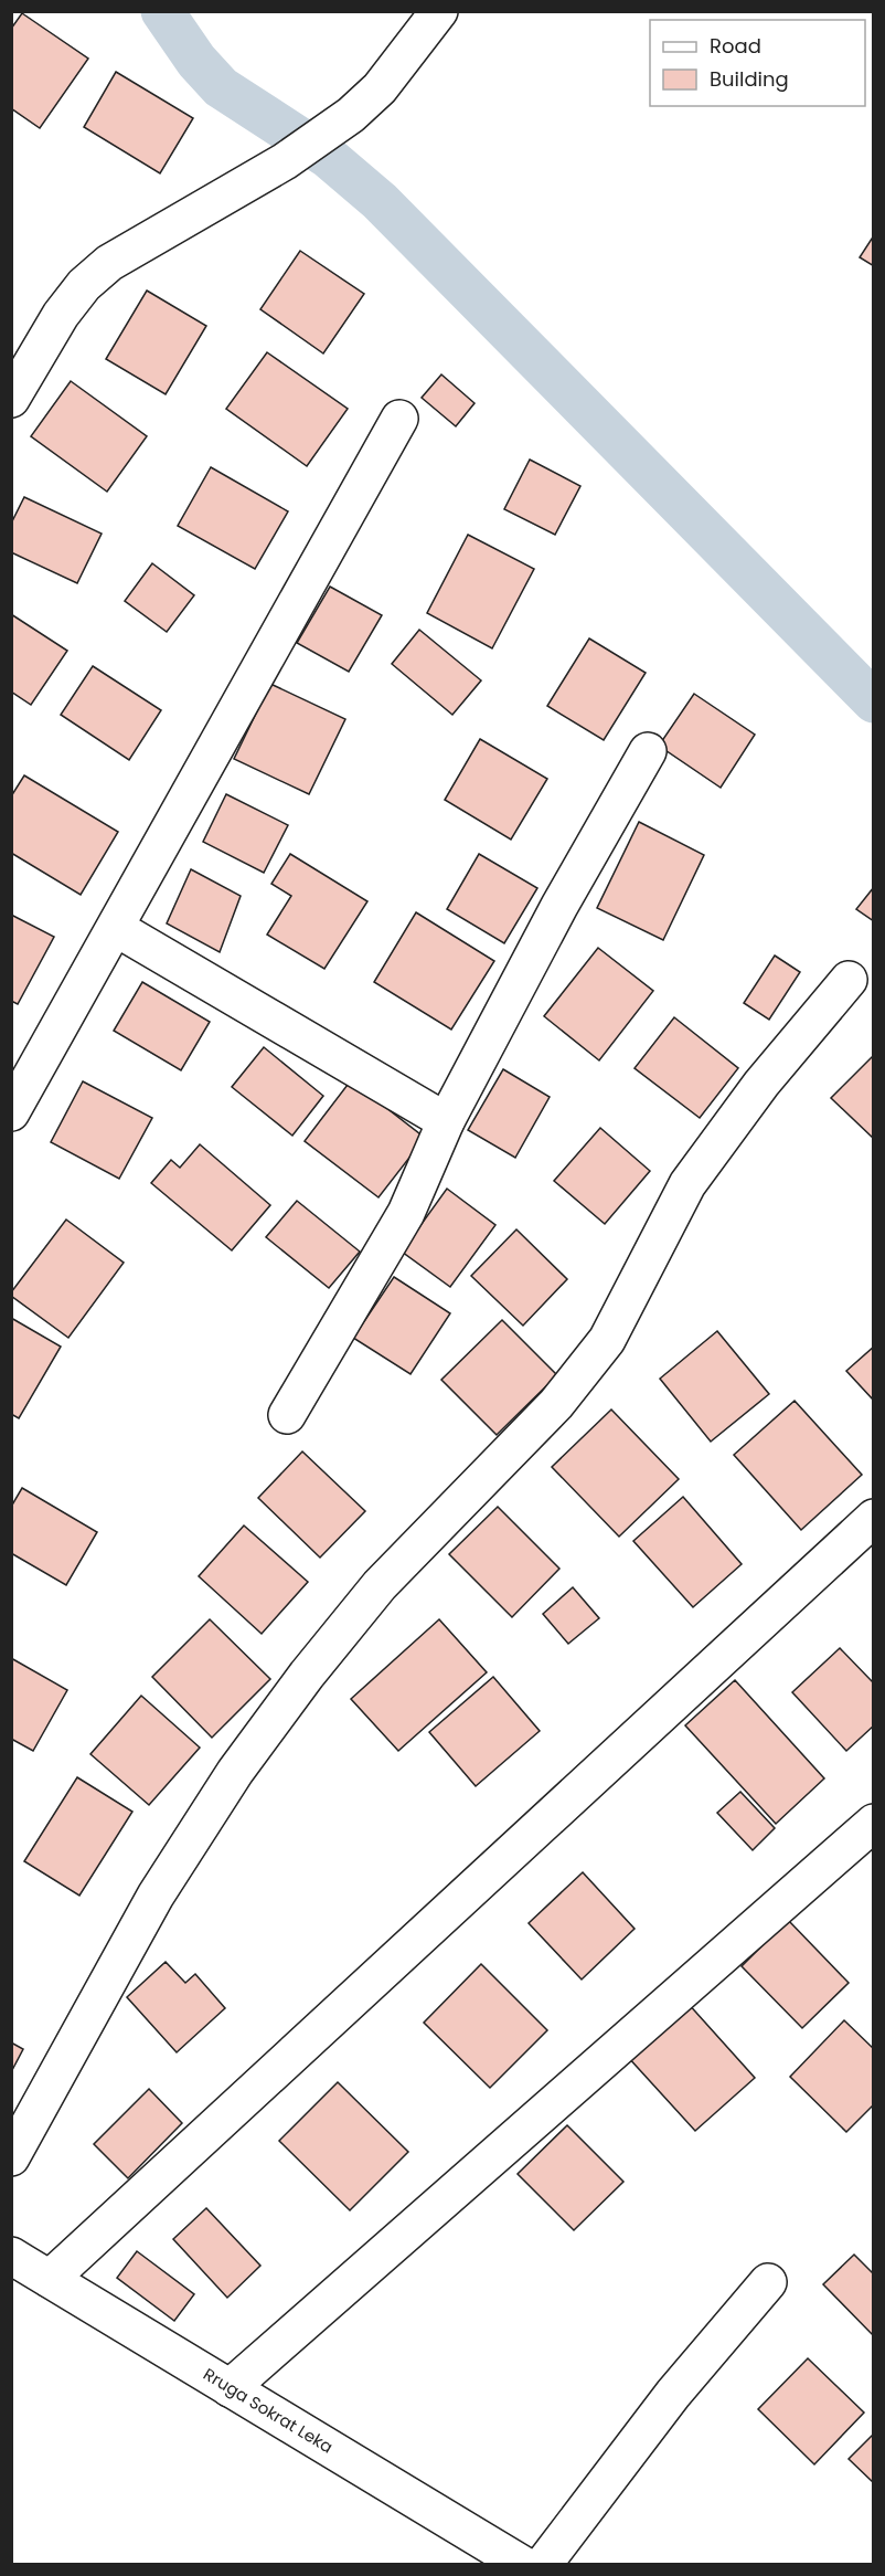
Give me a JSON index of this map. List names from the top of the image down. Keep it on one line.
{"streets":{"street":["Rruga Sokrat Leka"]},"legend":["Road","Building"]}
